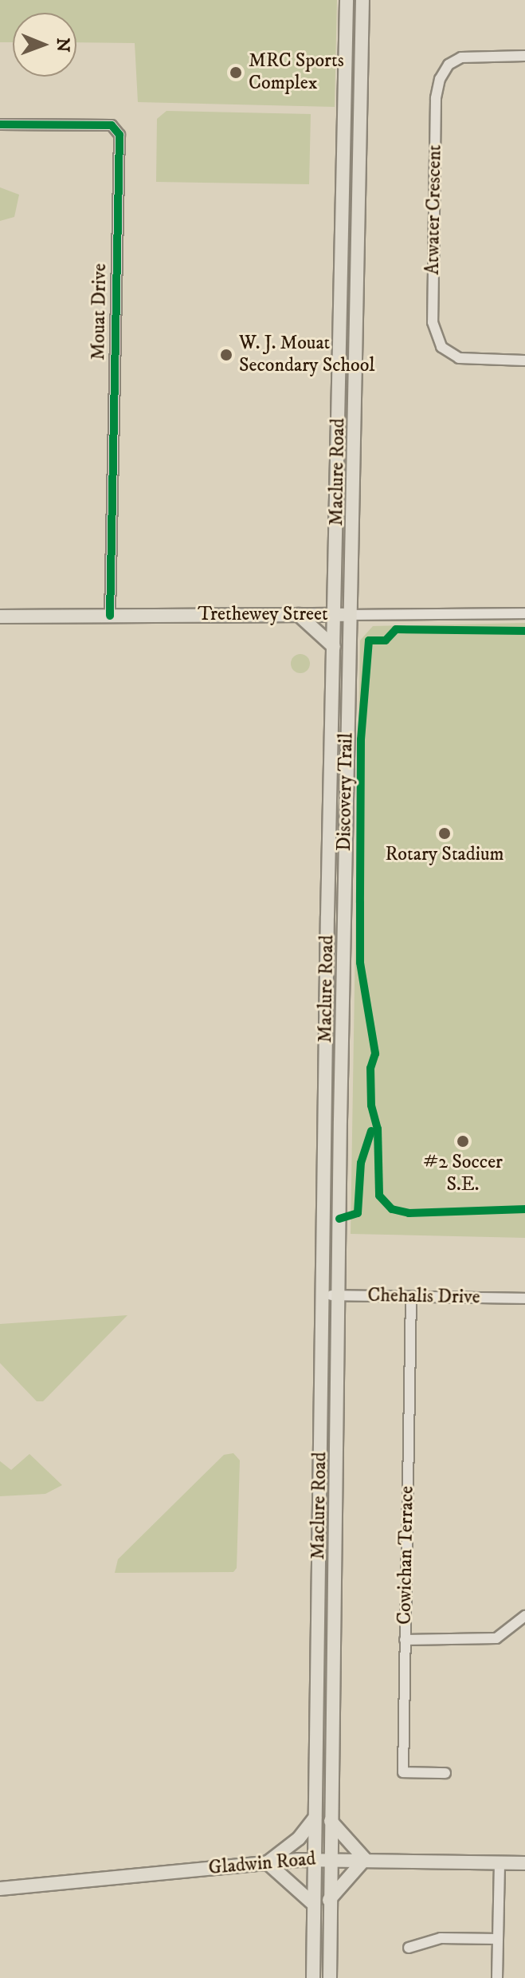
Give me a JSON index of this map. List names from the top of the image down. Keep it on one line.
{"streets":{"main road":["Maclure Road","Trethewey Street","Gladwin Road"],"street":["Atwater Crescent","Mouat Drive","Chehalis Drive","Cowichan Terrace"],"cycle path":["Discovery Trail"]},"crossings":[["Mouat Drive","Trethewey Street"],["Maclure Road","Trethewey Street"],["Maclure Road","Chehalis Drive"],["Maclure Road","Gladwin Road"],["Chehalis Drive","Cowichan Terrace"]],"places":["MRC Sports Complex","W. J. Mouat Secondary School","Rotary Stadium","#2 Soccer S.E."],"north":"right"}
